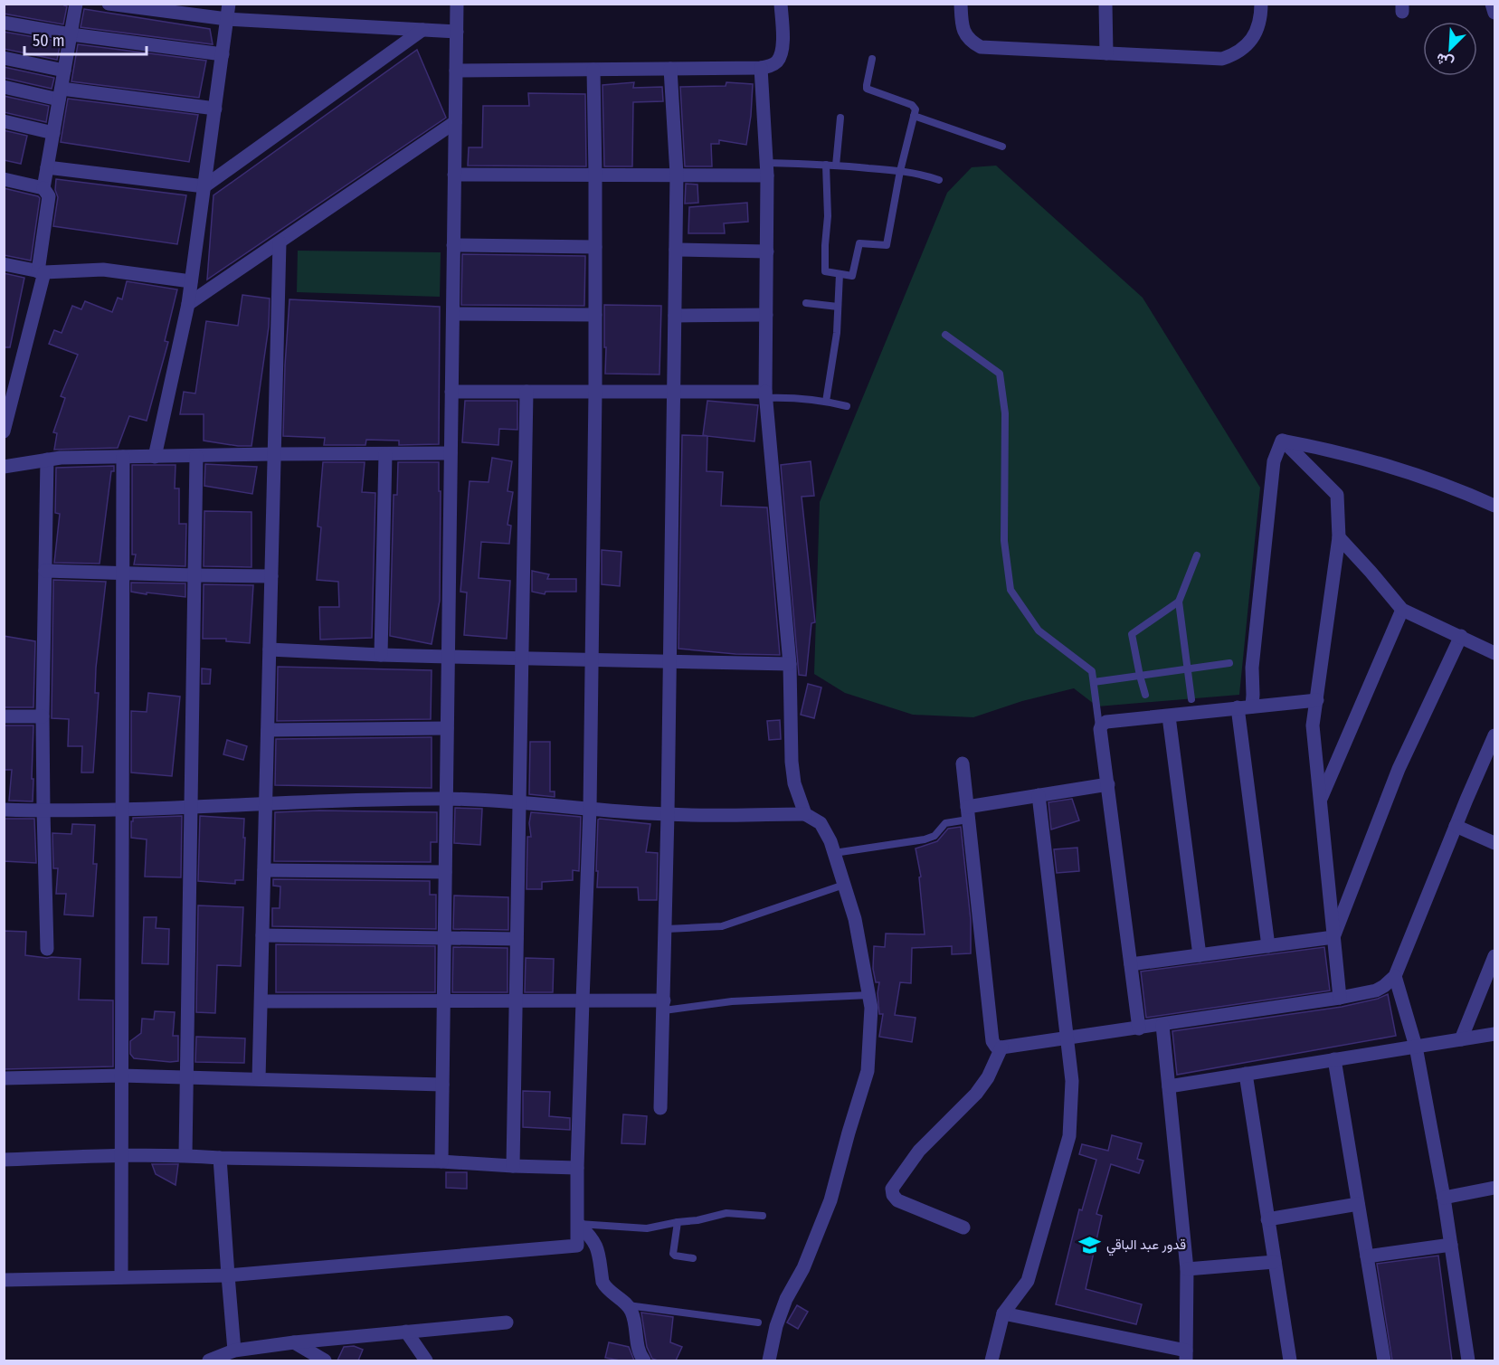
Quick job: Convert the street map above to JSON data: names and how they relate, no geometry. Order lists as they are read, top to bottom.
{
  "places": {
    "school or university": ["قدور عبد الباقي"]
  },
  "scale_bar": "50 m",
  "north": "bottom left"
}
